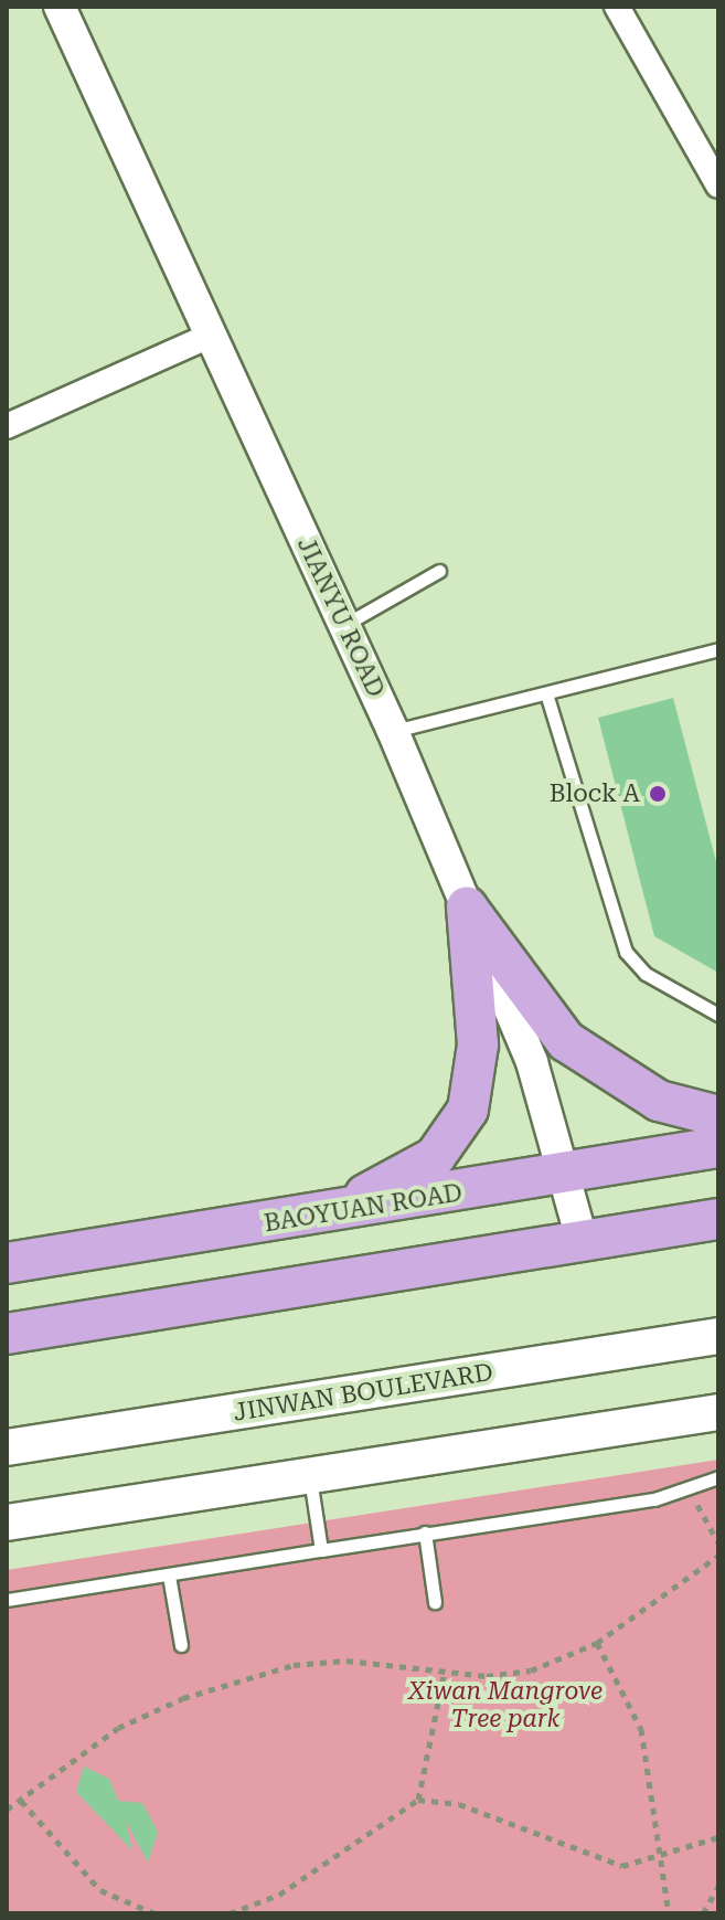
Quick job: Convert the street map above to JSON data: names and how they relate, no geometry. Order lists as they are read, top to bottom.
{
  "streets": {
    "main road": ["BAOYUAN ROAD", "JINWAN BOULEVARD"],
    "street": ["JIANYU ROAD"]
  },
  "crossings": [
    ["JIANYU ROAD", "BAOYUAN ROAD"]
  ],
  "parks": ["Xiwan Mangrove Tree park"],
  "places": ["Block A"]
}
